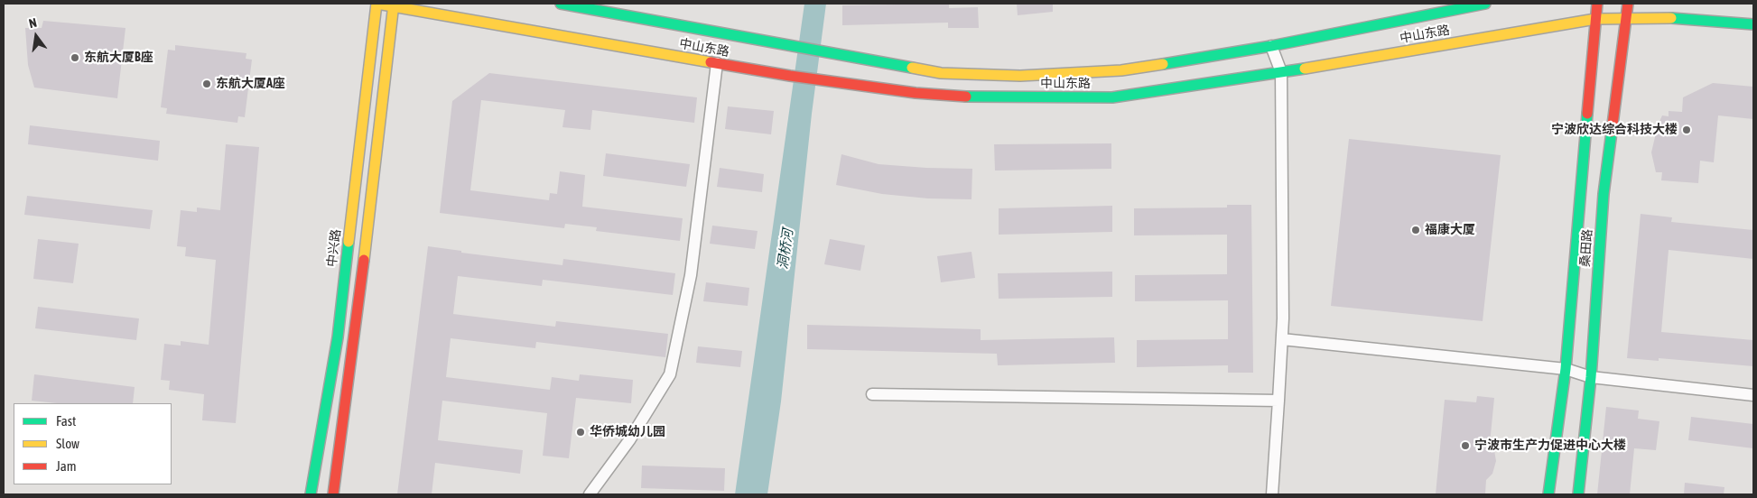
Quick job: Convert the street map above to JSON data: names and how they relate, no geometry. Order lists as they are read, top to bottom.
{
  "streets": {
    "main road": ["中山东路", "中兴路", "桑田路"]
  },
  "crossings": [
    ["中山东路", "中兴路"],
    ["中山东路", "桑田路"]
  ],
  "water": ["洞桥河"],
  "places": [
    "东航大厦B座",
    "东航大厦A座",
    "宁波欣达综合科技大楼",
    "福康大厦",
    "华侨城幼儿园",
    "宁波市生产力促进中心大楼"
  ],
  "legend": ["Fast", "Slow", "Jam"],
  "north": "top"
}
